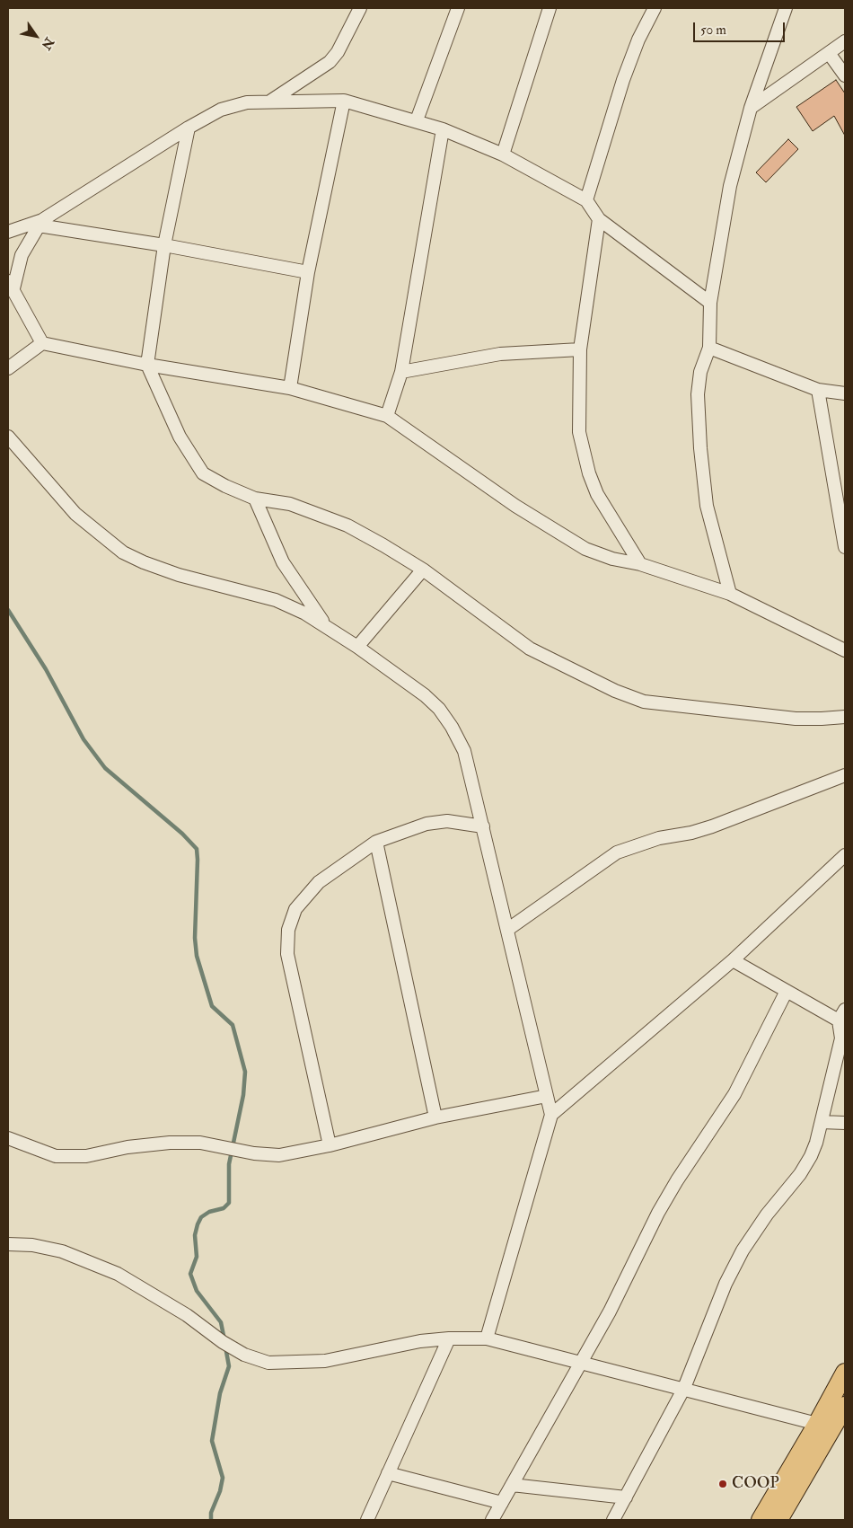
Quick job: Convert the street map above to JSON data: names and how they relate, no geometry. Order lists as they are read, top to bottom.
{
  "places": ["COOP"],
  "scale_bar": "50 m",
  "north": "bottom right"
}
